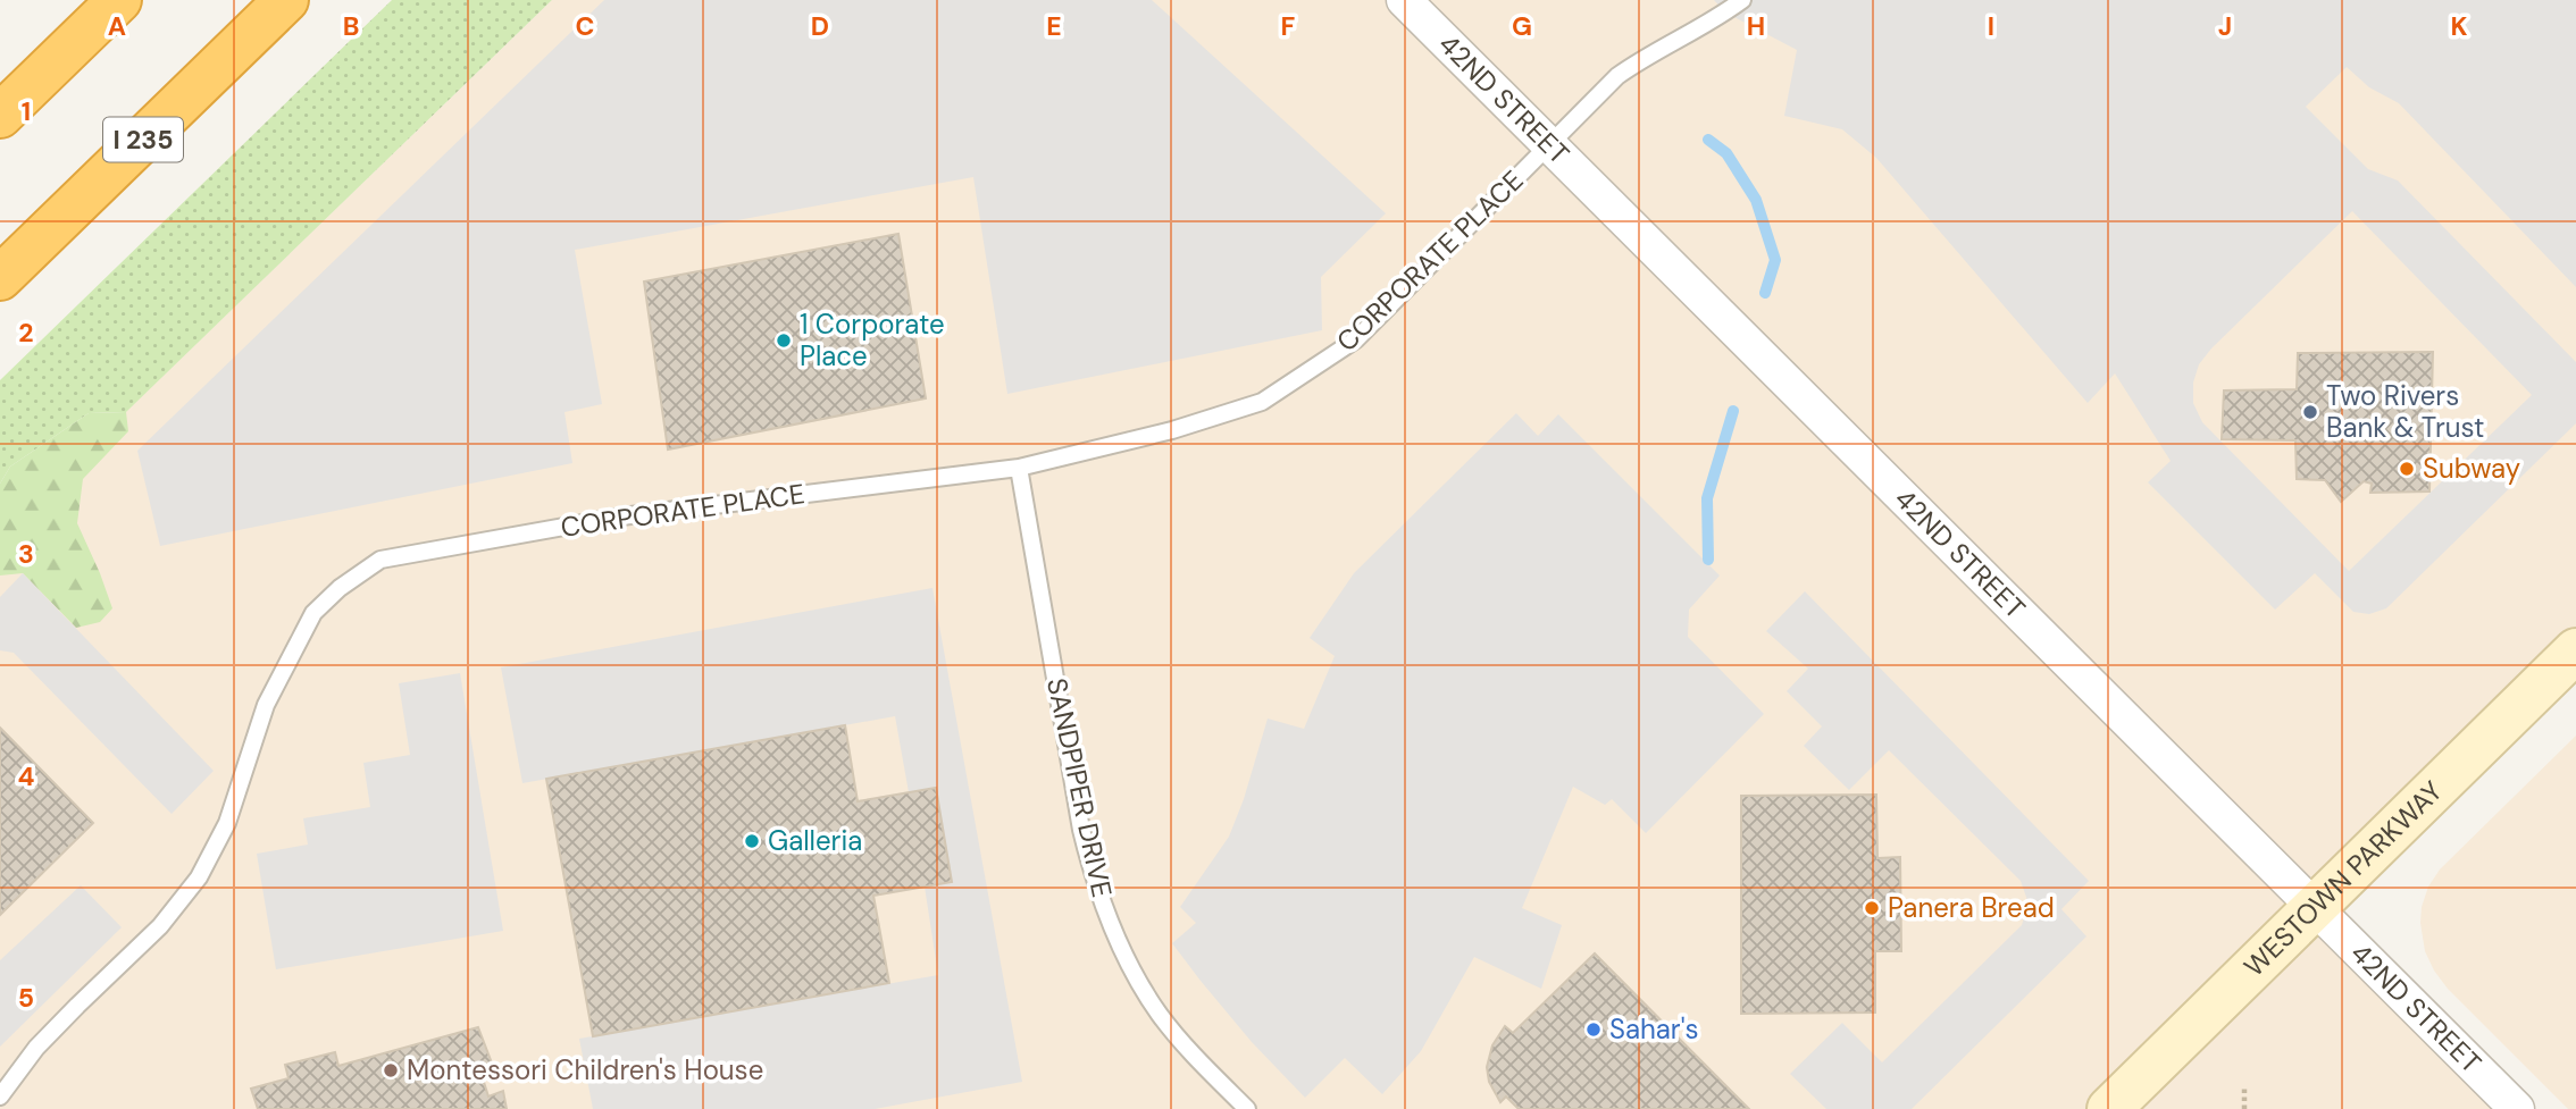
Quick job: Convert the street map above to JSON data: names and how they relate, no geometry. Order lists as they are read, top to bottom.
{
  "streets": {
    "highway": ["I 235"],
    "street": ["42ND STREET", "WESTOWN PARKWAY"],
    "lane": ["CORPORATE PLACE", "SANDPIPER DRIVE"]
  },
  "crossings": [
    ["42ND STREET", "CORPORATE PLACE"],
    ["42ND STREET", "WESTOWN PARKWAY"],
    ["CORPORATE PLACE", "SANDPIPER DRIVE"]
  ],
  "places": [
    "1 Corporate Place",
    "Two Rivers Bank & Trust",
    "Subway",
    "Galleria",
    "Panera Bread",
    "Sahar's",
    "Montessori Children's House"
  ],
  "grid": {
    "columns": [
      "A",
      "B",
      "C",
      "D",
      "E",
      "F",
      "G",
      "H",
      "I",
      "J",
      "K"
    ],
    "rows": [
      "1",
      "2",
      "3",
      "4",
      "5"
    ]
  }
}
